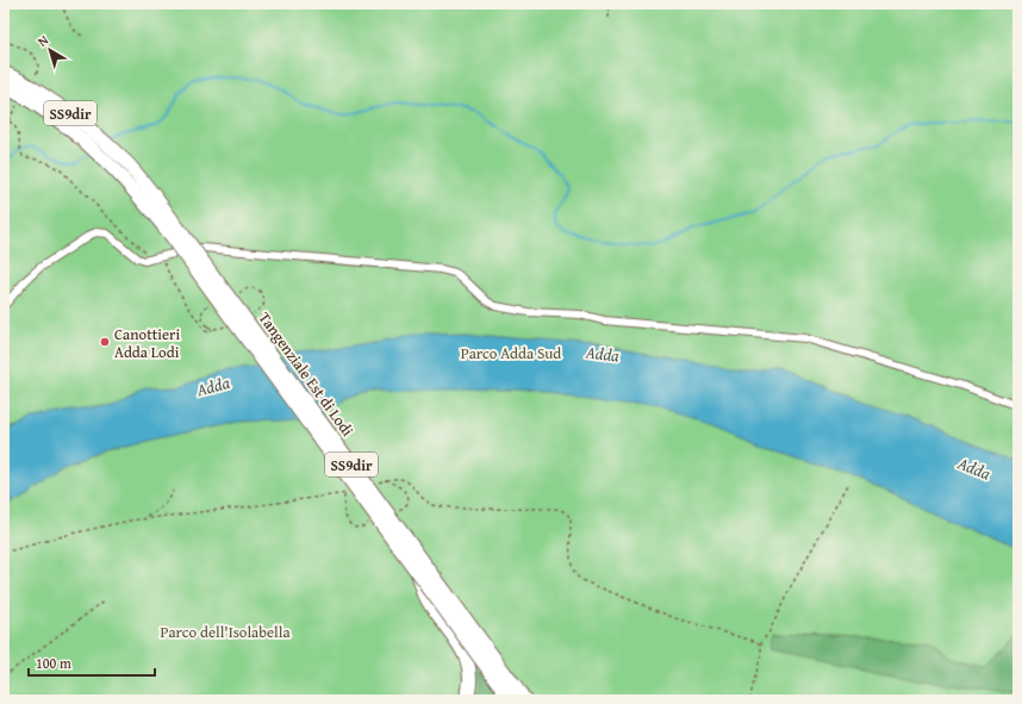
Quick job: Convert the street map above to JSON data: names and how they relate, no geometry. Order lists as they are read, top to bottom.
{
  "streets": {
    "highway": ["SS9dir", "Tangenziale Est di Lodi"]
  },
  "crossings": [
    ["SS9dir", "Tangenziale Est di Lodi"]
  ],
  "water": ["Adda"],
  "parks": ["Parco Adda Sud", "Parco dell'Isolabella"],
  "places": ["Canottieri Adda Lodi"],
  "scale_bar": "100 m",
  "north": "top left"
}
